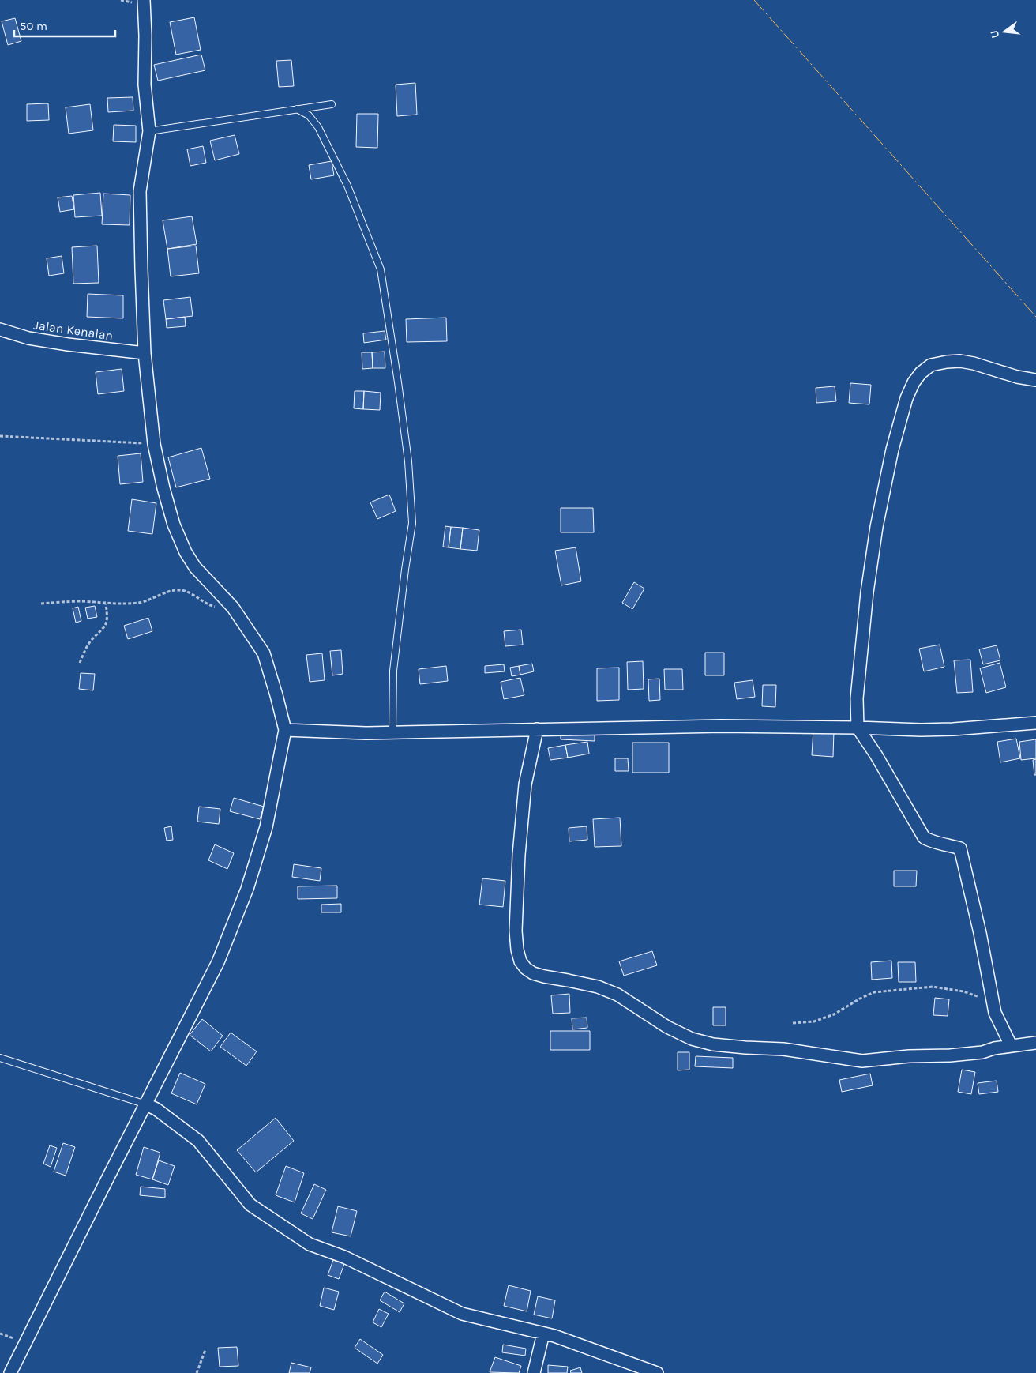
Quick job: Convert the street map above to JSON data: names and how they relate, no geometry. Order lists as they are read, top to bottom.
{
  "streets": {
    "street": ["Jalan Kenalan"]
  },
  "scale_bar": "50 m",
  "north": "left"
}
